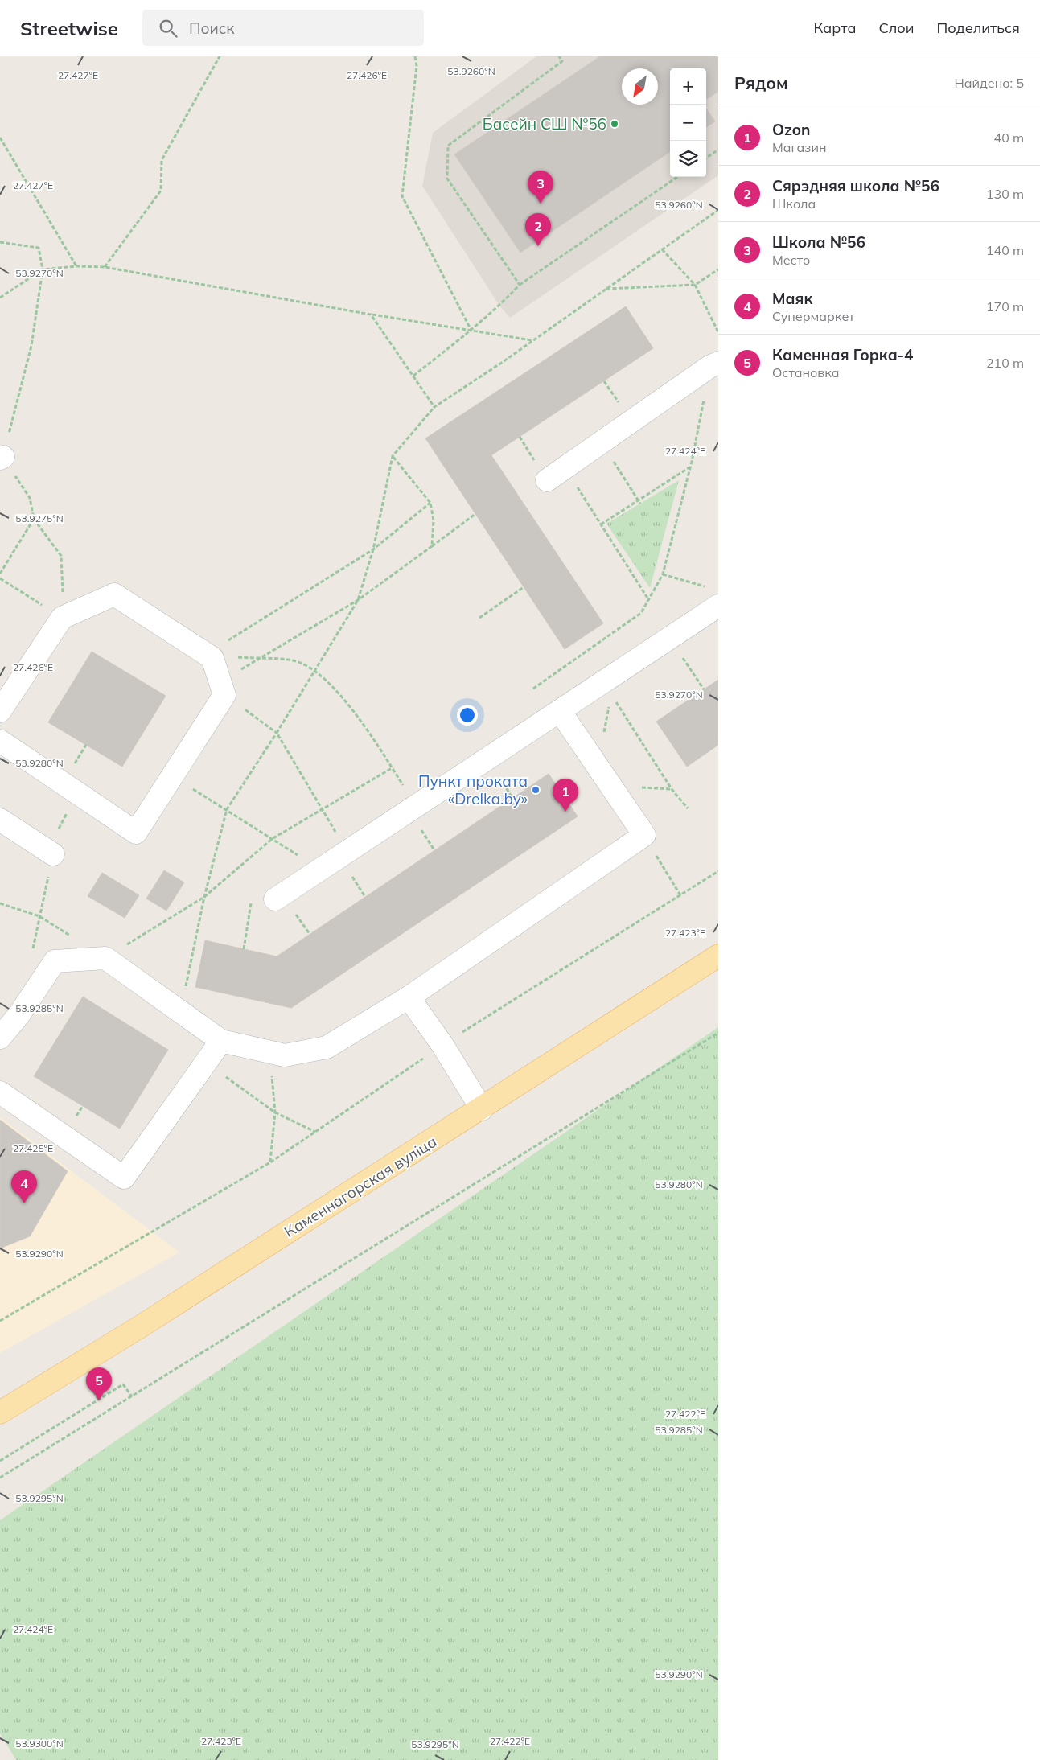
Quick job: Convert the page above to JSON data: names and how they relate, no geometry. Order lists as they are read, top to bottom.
{
  "streets": {
    "main road": ["Каменнагорская вуліца"]
  },
  "places": ["Басейн СШ №56", "Пункт проката «Drelka.by»"],
  "north": "bottom left",
  "page": {
    "header": "Streetwise",
    "search": "Поиск",
    "nav": ["Карта", "Слои", "Поделиться"],
    "heading": ["Рядом", "Найдено: 5"],
    "map_buttons": ["+", "−"],
    "list": [
      {
        "mark": "1",
        "name": "Ozon",
        "note": "Магазин",
        "value": "40 m"
      },
      {
        "mark": "2",
        "name": "Сярэдняя школа №56",
        "note": "Школа",
        "value": "130 m"
      },
      {
        "mark": "3",
        "name": "Школа №56",
        "note": "Место",
        "value": "140 m"
      },
      {
        "mark": "4",
        "name": "Маяк",
        "note": "Супермаркет",
        "value": "170 m"
      },
      {
        "mark": "5",
        "name": "Каменная Горка-4",
        "note": "Остановка",
        "value": "210 m"
      }
    ],
    "pins": [
      "3",
      "2",
      "1",
      "4",
      "5"
    ]
  },
  "coordinates": [
    "53.9260°N",
    "27.427°E",
    "27.426°E",
    "53.9270°N",
    "27.424°E",
    "53.9275°N",
    "53.9280°N",
    "27.423°E",
    "53.9285°N",
    "27.425°E",
    "53.9290°N",
    "27.422°E",
    "53.9295°N",
    "53.9300°N"
  ]
}
